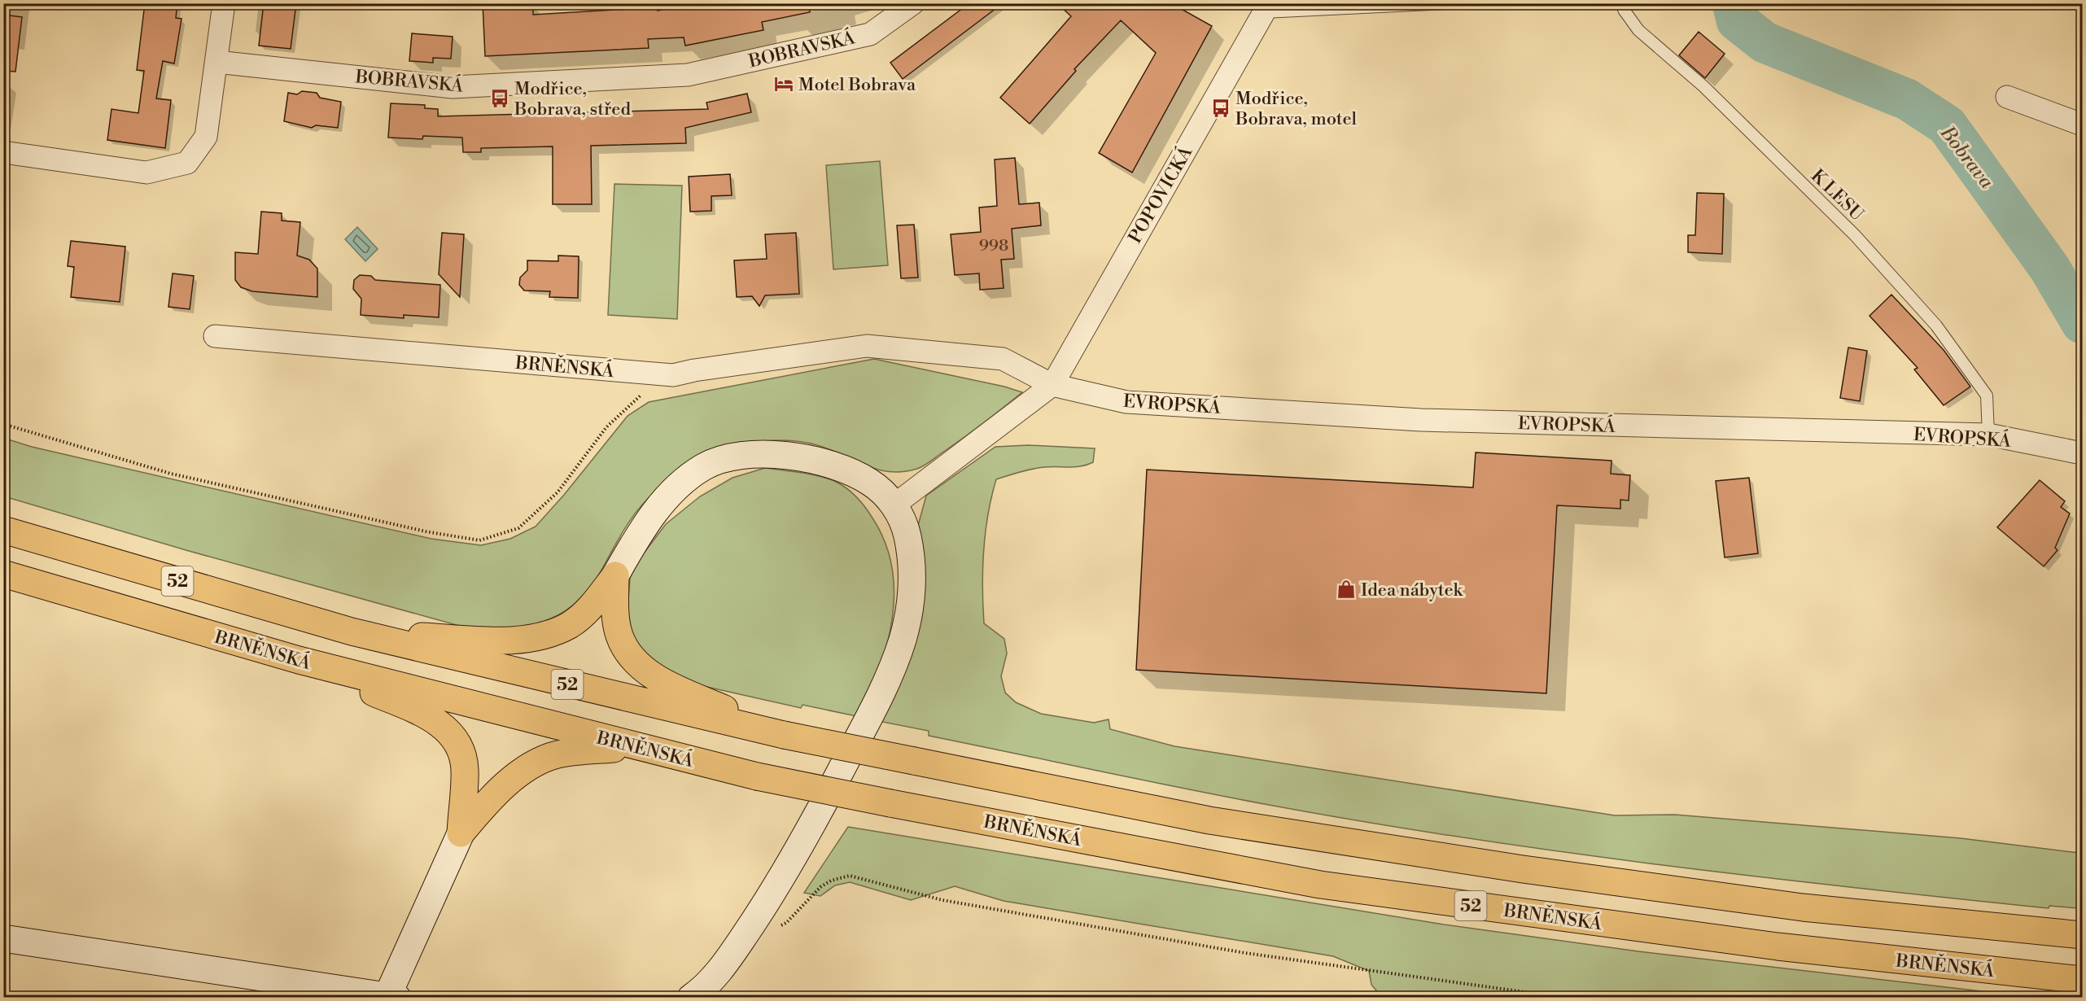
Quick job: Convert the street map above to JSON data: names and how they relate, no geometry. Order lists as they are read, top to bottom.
{
  "streets": {
    "highway": ["BRNĚNSKÁ", "52"],
    "street": ["BOBRAVSKÁ", "POPOVICKÁ", "EVROPSKÁ"],
    "lane": ["K LESU"]
  },
  "crossings": [
    ["POPOVICKÁ", "BRNĚNSKÁ"],
    ["POPOVICKÁ", "EVROPSKÁ"],
    ["K LESU", "EVROPSKÁ"],
    ["BRNĚNSKÁ", "EVROPSKÁ"]
  ],
  "water": ["Bobrava"],
  "places": {
    "hotel": ["Motel Bobrava"],
    "bus stop": ["Modřice, Bobrava, střed", "Modřice, Bobrava, motel"],
    "shop": ["Idea nábytek"]
  },
  "house_numbers": ["998"]
}
